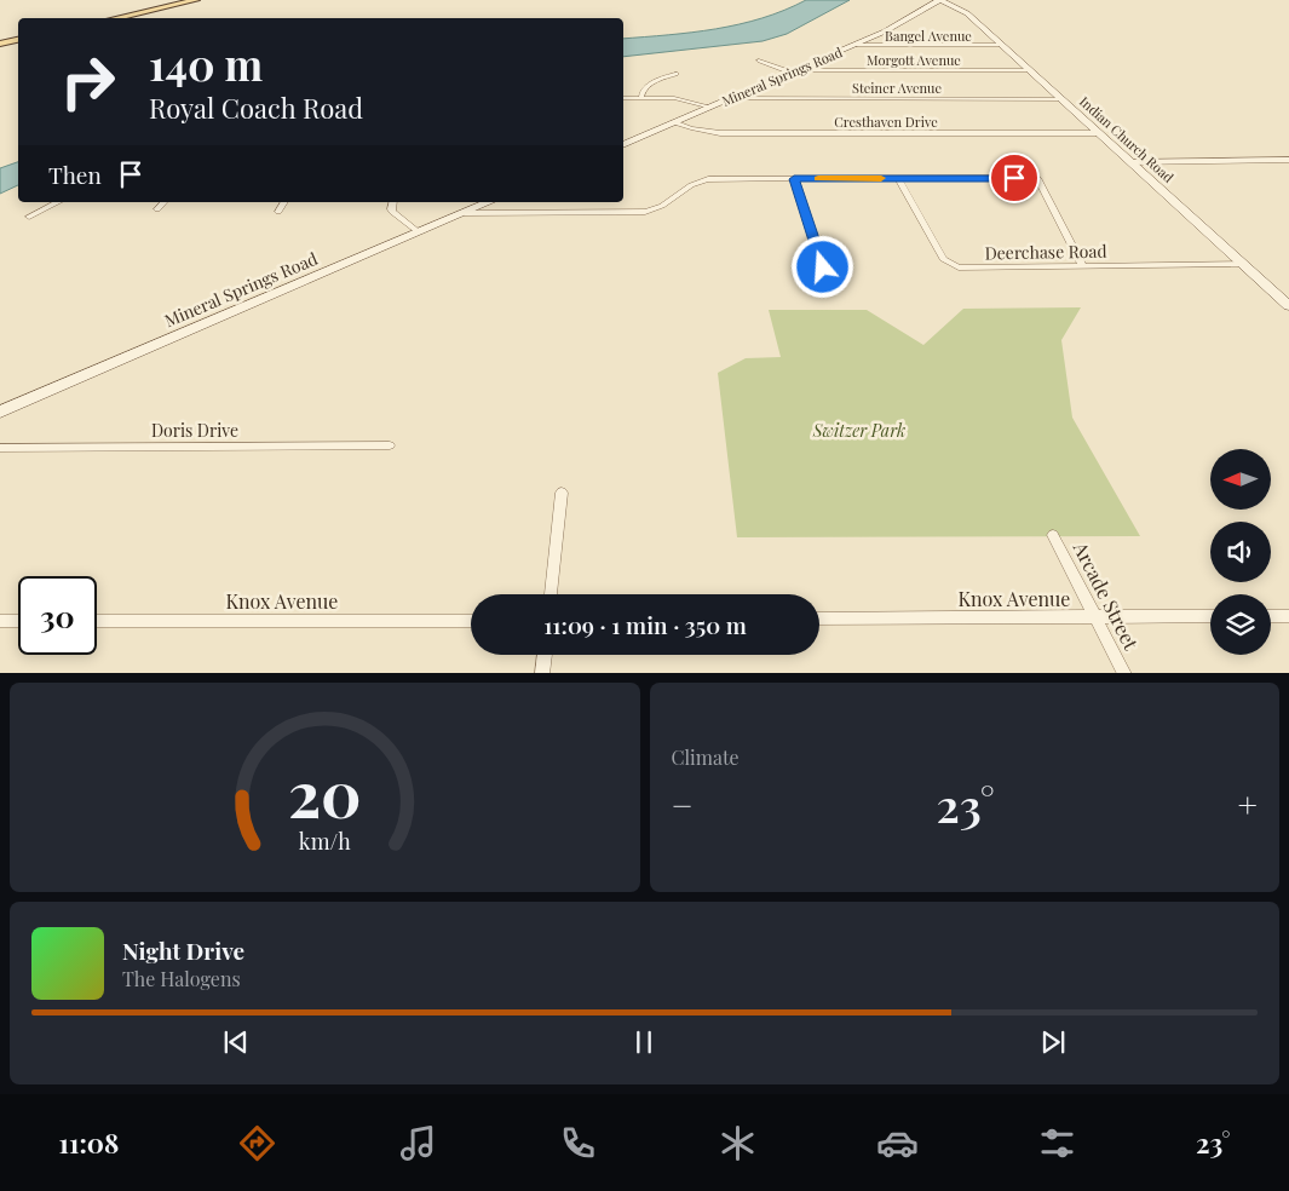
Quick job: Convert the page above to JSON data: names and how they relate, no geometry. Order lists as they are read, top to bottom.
{
  "streets": {
    "street": [
      "Bangel Avenue",
      "Morgott Avenue",
      "Mineral Springs Road",
      "Steiner Avenue",
      "Cresthaven Drive",
      "Indian Church Road",
      "Deerchase Road",
      "Doris Drive",
      "Arcade Street",
      "Knox Avenue"
    ]
  },
  "crossings": [
    ["Bangel Avenue", "Mineral Springs Road"],
    ["Bangel Avenue", "Indian Church Road"],
    ["Morgott Avenue", "Mineral Springs Road"],
    ["Morgott Avenue", "Indian Church Road"],
    ["Mineral Springs Road", "Steiner Avenue"],
    ["Mineral Springs Road", "Cresthaven Drive"],
    ["Mineral Springs Road", "Indian Church Road"],
    ["Steiner Avenue", "Indian Church Road"],
    ["Cresthaven Drive", "Indian Church Road"],
    ["Indian Church Road", "Deerchase Road"],
    ["Arcade Street", "Knox Avenue"]
  ],
  "parks": ["Switzer Park"],
  "north": "left",
  "page": {
    "turn": ["140 m", "Royal Coach Road"],
    "then": "Then",
    "limit": "30",
    "trip": "11:09 · 1 min · 350 m",
    "tile": "Climate",
    "heat": ["−", "23°", "+"],
    "song": ["Night Drive", "The Halogens"],
    "tabs": ["11:08", "23°"],
    "gauge": ["20", "km/h"]
  }
}
